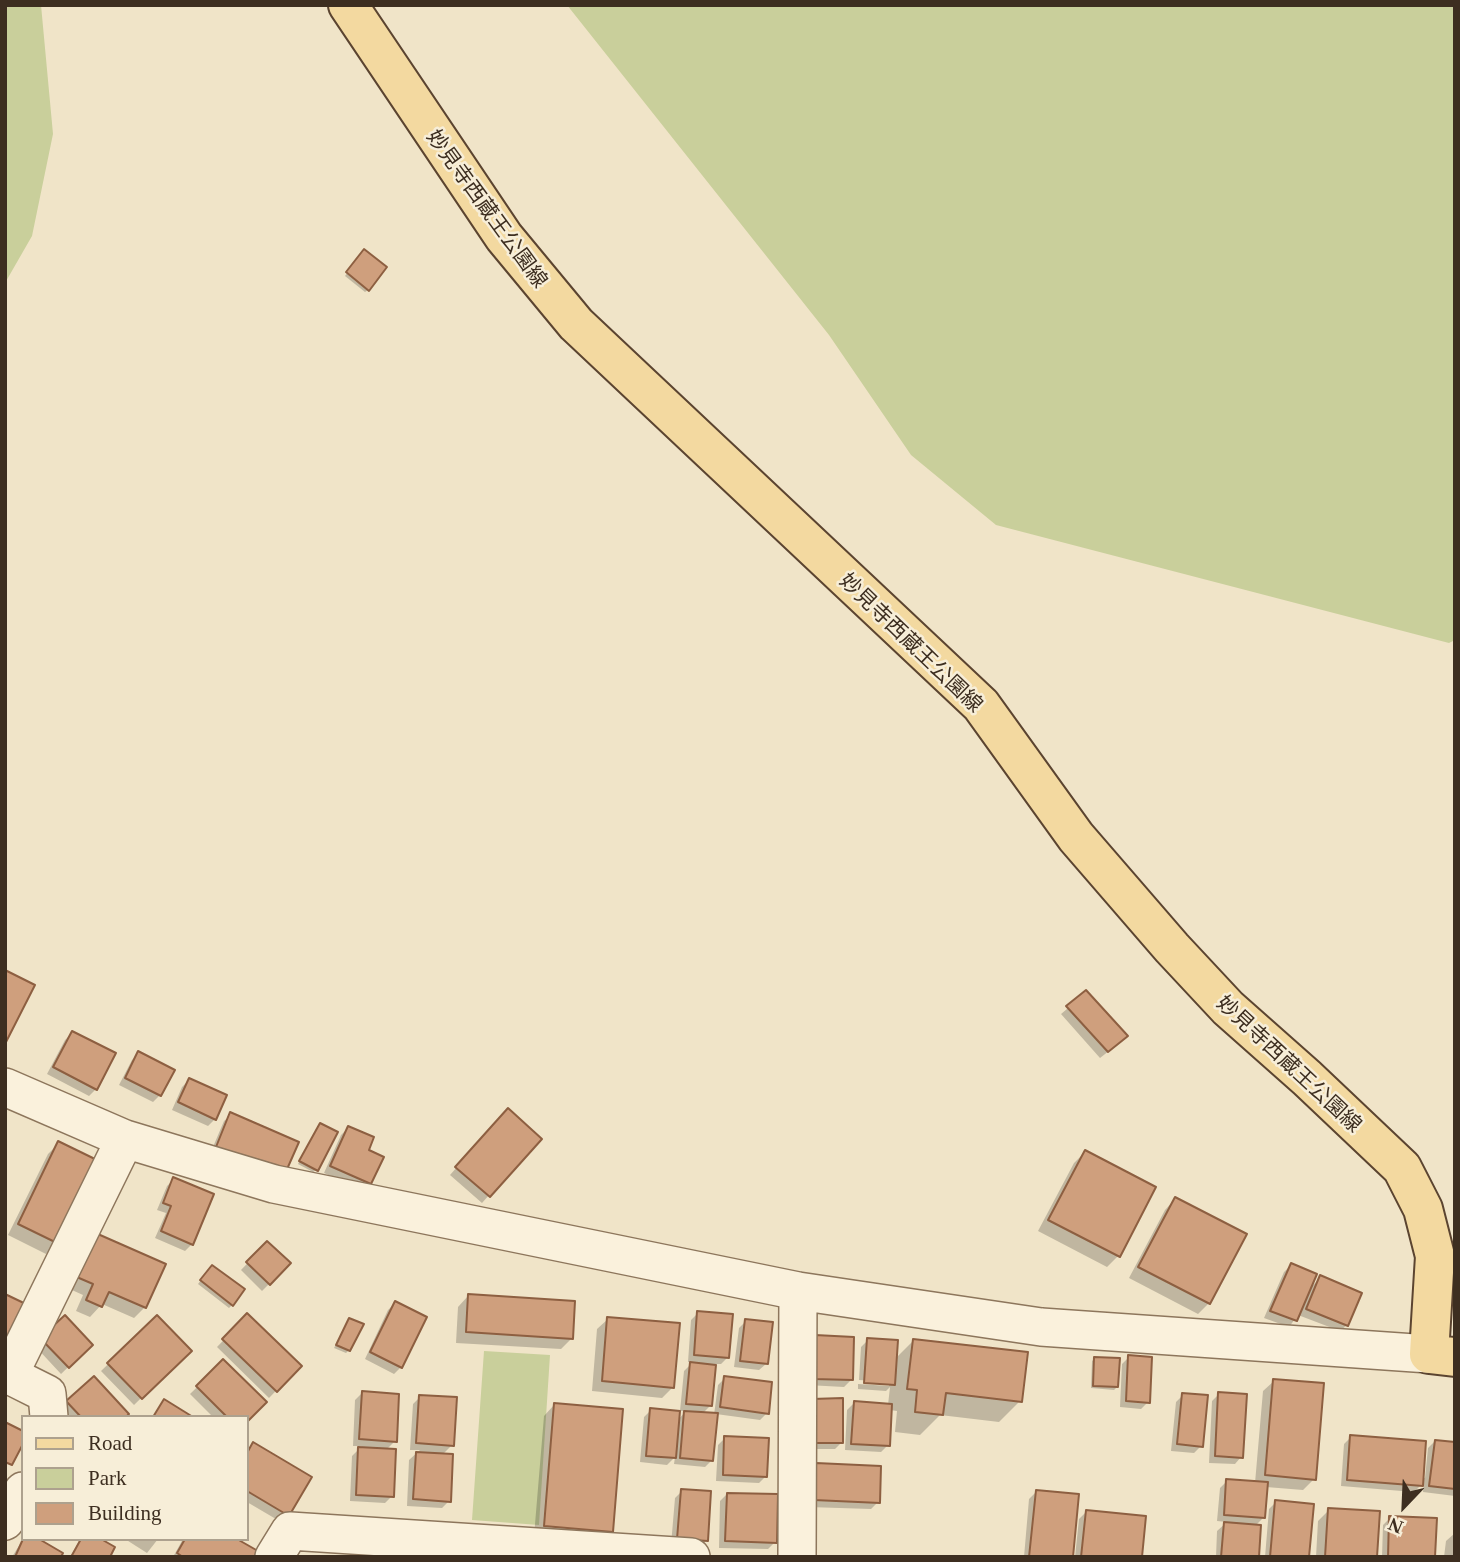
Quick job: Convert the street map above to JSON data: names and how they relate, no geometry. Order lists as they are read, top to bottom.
{
  "streets": {
    "main road": ["妙見寺西蔵王公園線"]
  },
  "legend": ["Road", "Park", "Building"],
  "north": "bottom left"
}
